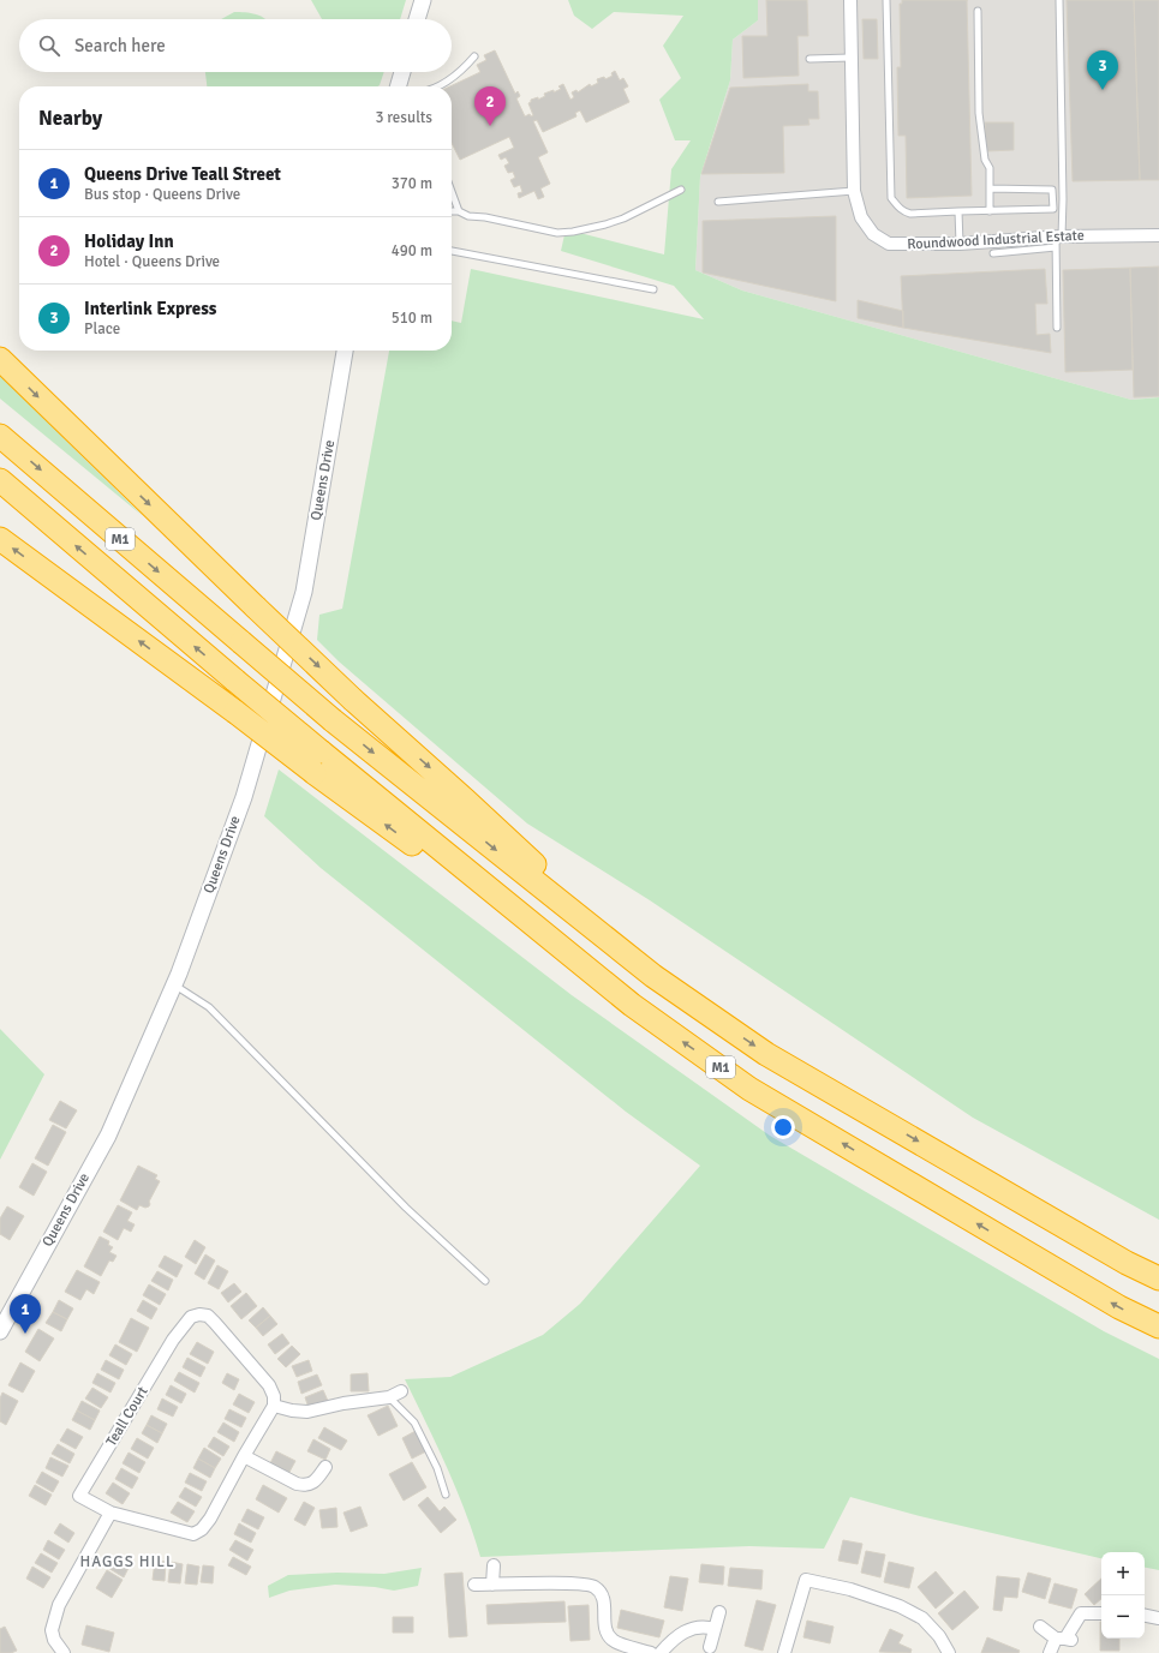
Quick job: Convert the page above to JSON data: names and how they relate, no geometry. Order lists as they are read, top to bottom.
{
  "streets": {
    "highway": ["M1"],
    "street": ["Roundwood Industrial Estate", "Queens Drive", "Teall Court"]
  },
  "districts": ["HAGGS HILL"],
  "page": {
    "search": "Search here",
    "pins": ["3", "2", "1"],
    "heading": ["Nearby", "3 results"],
    "list": [
      {
        "mark": "1",
        "name": "Queens Drive Teall Street",
        "note": "Bus stop · Queens Drive",
        "value": "370 m"
      },
      {
        "mark": "2",
        "name": "Holiday Inn",
        "note": "Hotel · Queens Drive",
        "value": "490 m"
      },
      {
        "mark": "3",
        "name": "Interlink Express",
        "note": "Place",
        "value": "510 m"
      }
    ],
    "map_buttons": ["+", "−"]
  }
}
